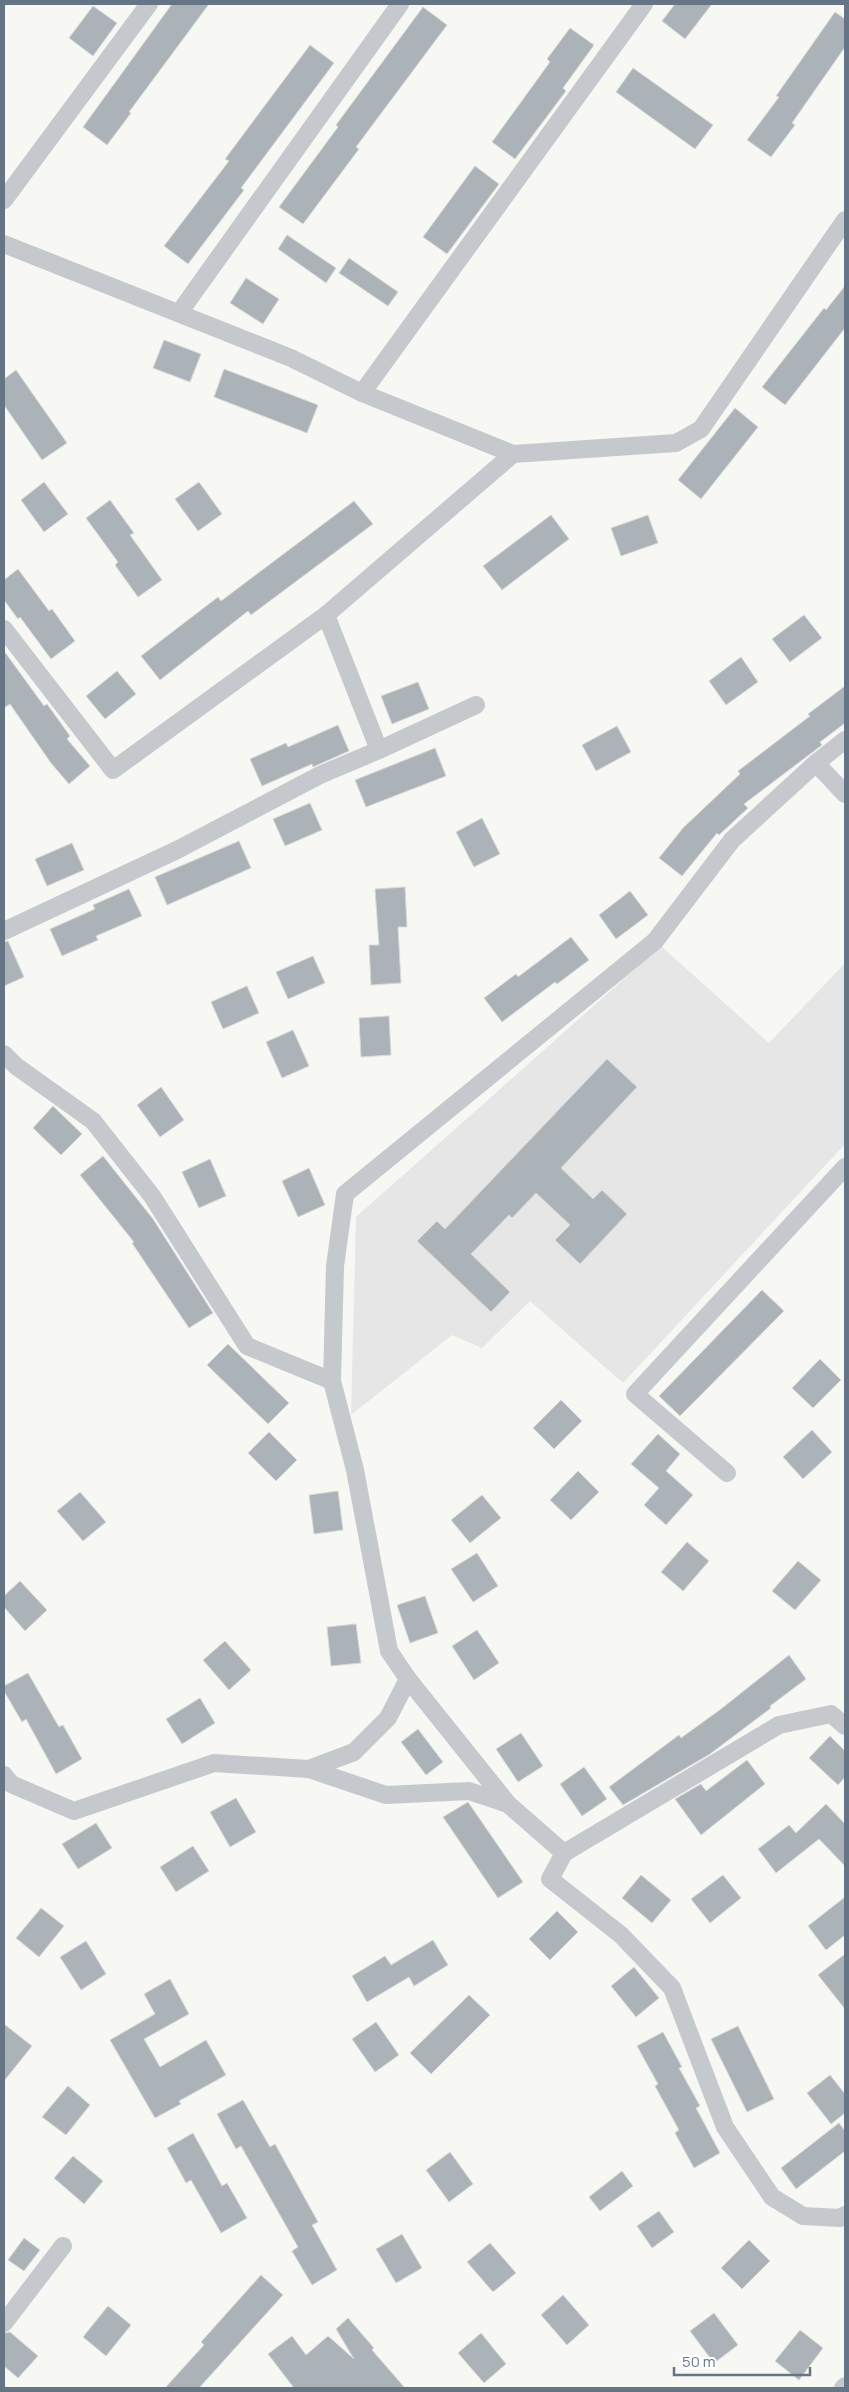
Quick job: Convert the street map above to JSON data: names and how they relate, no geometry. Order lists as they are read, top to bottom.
{
  "scale_bar": "50 m"
}
